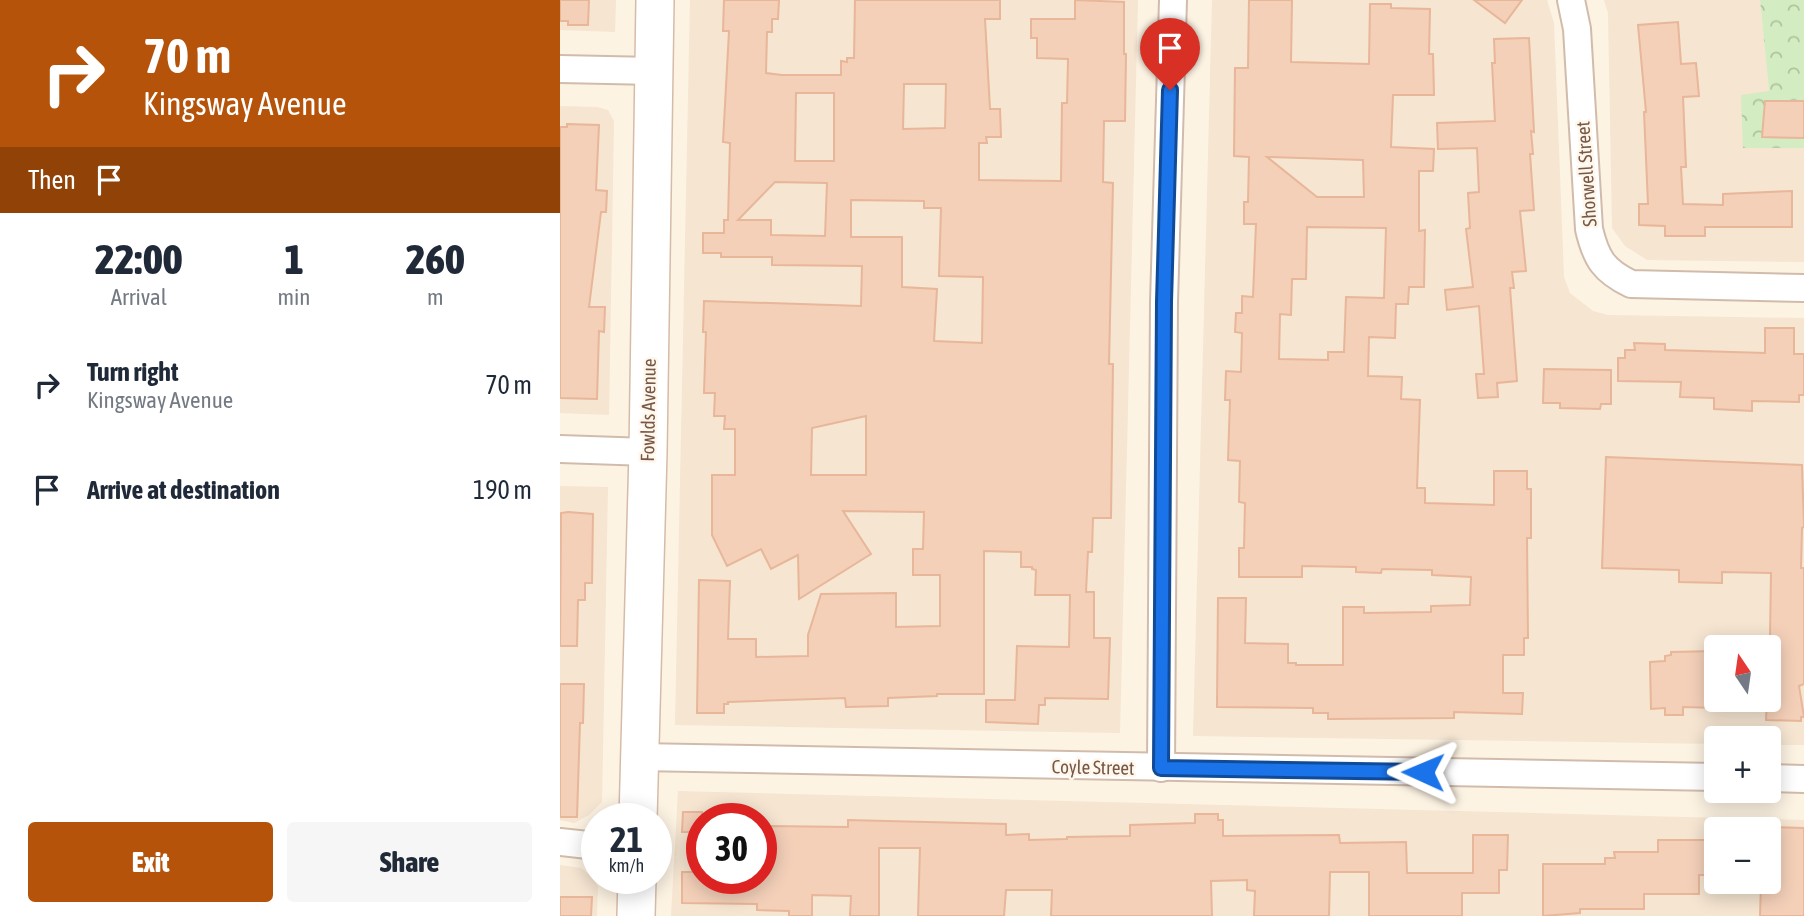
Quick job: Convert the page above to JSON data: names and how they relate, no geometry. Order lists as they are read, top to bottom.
{
  "streets": {
    "street": ["Shorwell Street", "Fowlds Avenue", "Coyle Street"]
  },
  "crossings": [
    ["Fowlds Avenue", "Coyle Street"]
  ],
  "north": "top",
  "page": {
    "turn": ["70 m", "Kingsway Avenue"],
    "then": "Then",
    "eta": [
      "22:00",
      "Arrival",
      "1",
      "min",
      "260",
      "m"
    ],
    "list": [
      {
        "name": "Turn right",
        "note": "Kingsway Avenue",
        "value": "70 m"
      },
      {
        "name": "Arrive at destination",
        "value": "190 m"
      }
    ],
    "map_buttons": ["+", "−"],
    "speed": "21 km/h",
    "limit": "30",
    "buttons": ["Exit", "Share"]
  }
}
